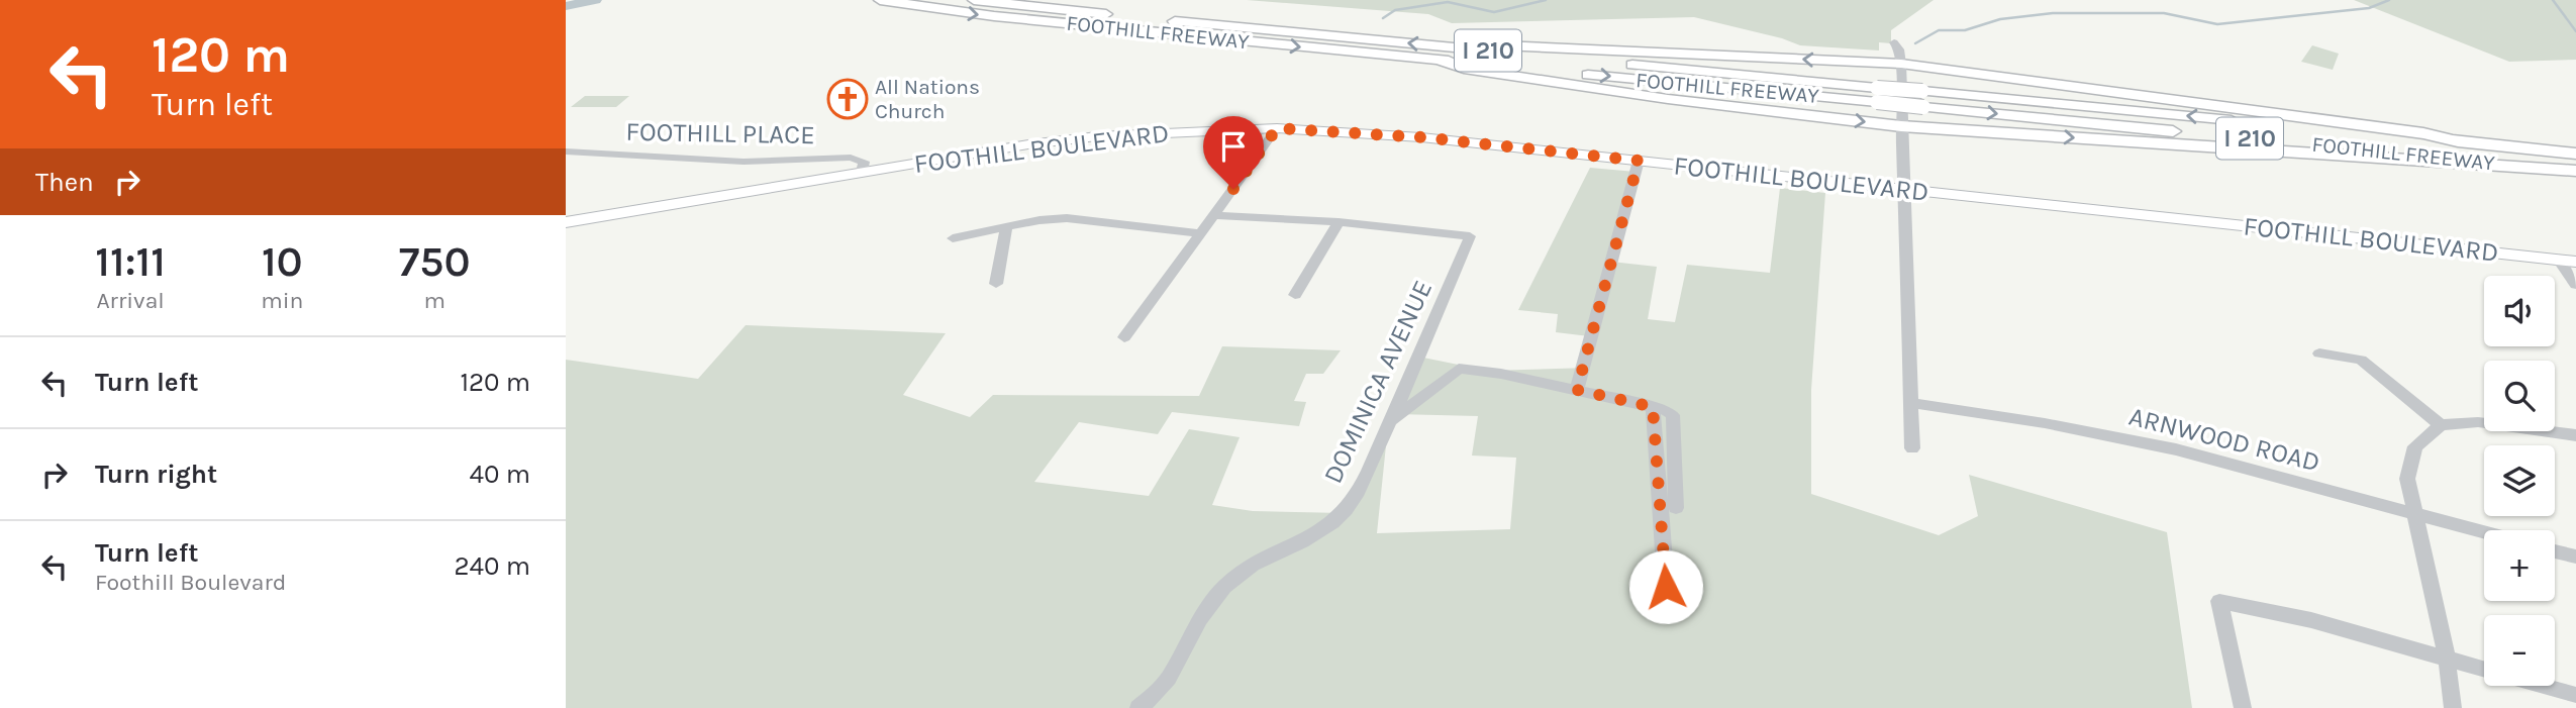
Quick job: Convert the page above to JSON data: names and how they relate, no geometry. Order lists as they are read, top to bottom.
{
  "streets": {
    "highway": ["FOOTHILL FREEWAY", "I 210"],
    "main road": ["FOOTHILL BOULEVARD"],
    "street": ["FOOTHILL PLACE", "DOMINICA AVENUE", "ARNWOOD ROAD"]
  },
  "crossings": [
    ["FOOTHILL PLACE", "FOOTHILL BOULEVARD"]
  ],
  "places": {
    "church": ["All Nations Church"]
  },
  "page": {
    "turn": ["120 m", "Turn left"],
    "then": "Then",
    "eta": [
      "11:11",
      "Arrival",
      "10",
      "min",
      "750",
      "m"
    ],
    "map_buttons": ["+", "−"],
    "list": [
      {
        "name": "Turn left",
        "value": "120 m"
      },
      {
        "name": "Turn right",
        "value": "40 m"
      },
      {
        "name": "Turn left",
        "note": "Foothill Boulevard",
        "value": "240 m"
      }
    ]
  }
}
